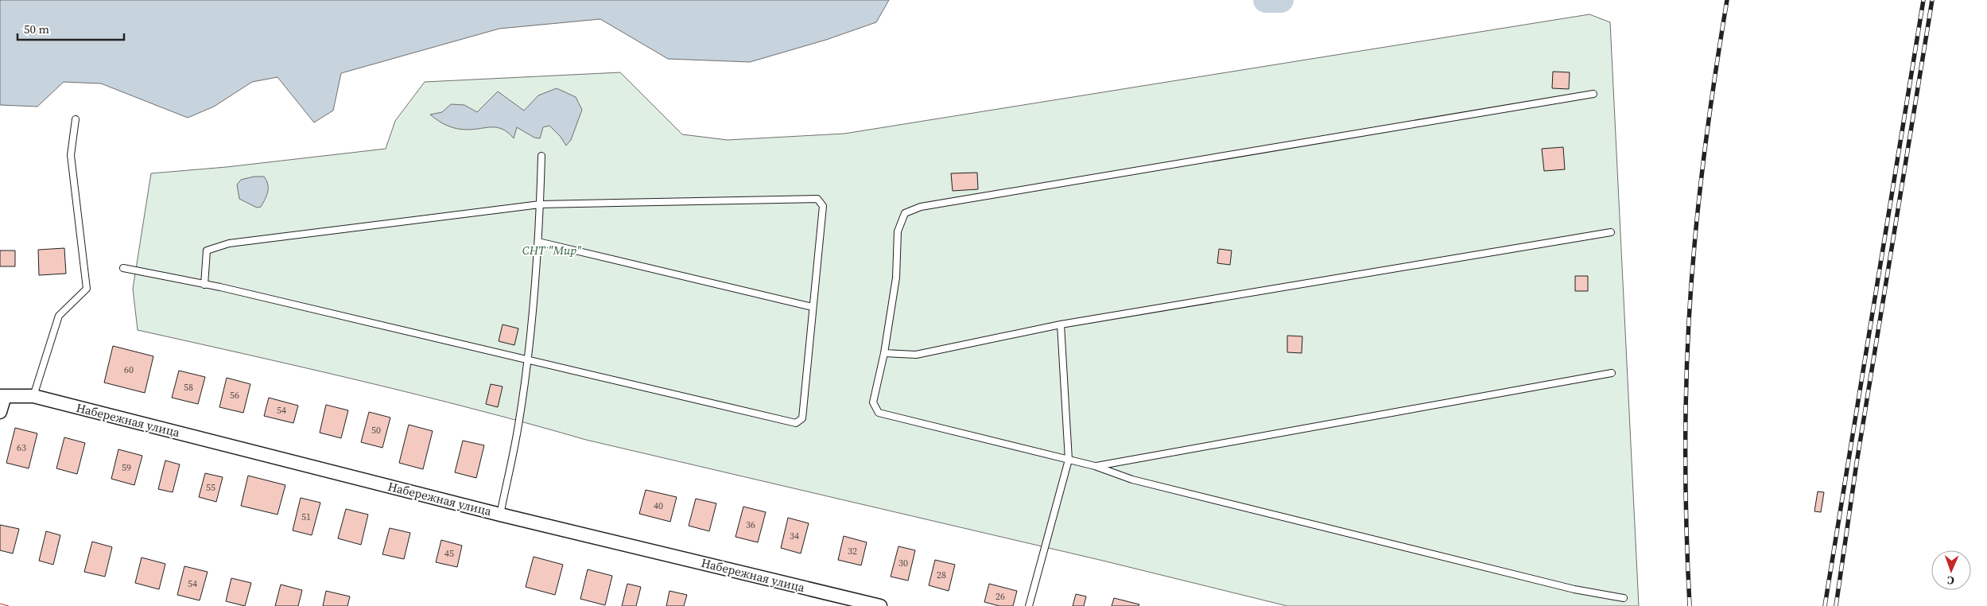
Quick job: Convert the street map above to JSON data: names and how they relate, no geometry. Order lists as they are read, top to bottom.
{
  "streets": {
    "street": ["Набережная улица"]
  },
  "parks": ["СНТ \"Мир\""],
  "house_numbers": [
    "60",
    "58",
    "56",
    "54",
    "50",
    "63",
    "59",
    "55",
    "40",
    "51",
    "36",
    "34",
    "32",
    "45",
    "30",
    "28",
    "54",
    "26"
  ],
  "scale_bar": "50 m",
  "north": "bottom"
}
